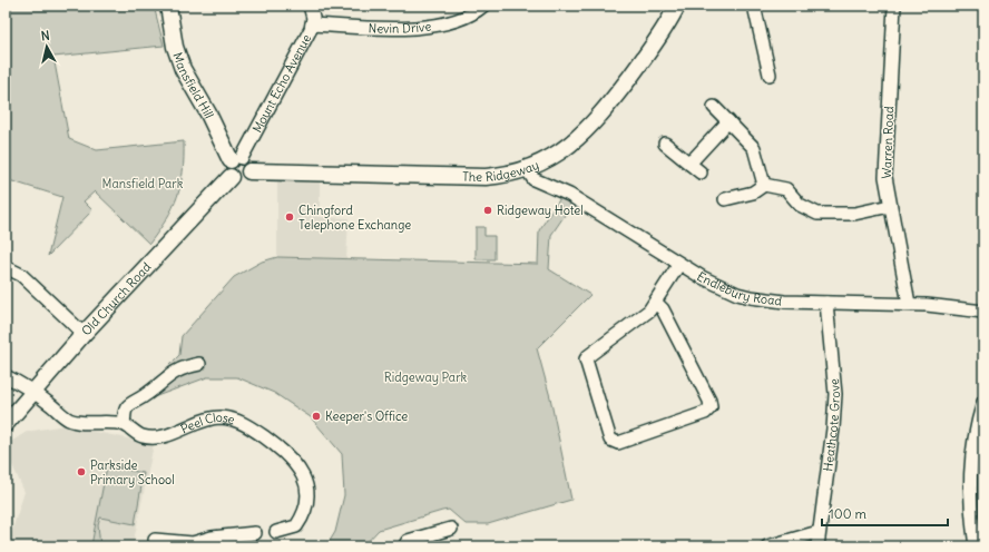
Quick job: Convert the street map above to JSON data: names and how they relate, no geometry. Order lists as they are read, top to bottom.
{
  "streets": {
    "main road": ["Mansfield Hill", "The Ridgeway", "Old Church Road"],
    "street": [
      "Nevin Drive",
      "Mount Echo Avenue",
      "Warren Road",
      "Endlebury Road",
      "Heathcote Grove",
      "Peel Close"
    ]
  },
  "crossings": [
    ["Nevin Drive", "Mount Echo Avenue"],
    ["Mount Echo Avenue", "Mansfield Hill"],
    ["Mount Echo Avenue", "The Ridgeway"],
    ["Mount Echo Avenue", "Old Church Road"],
    ["Mansfield Hill", "The Ridgeway"],
    ["Mansfield Hill", "Old Church Road"],
    ["Warren Road", "Endlebury Road"],
    ["The Ridgeway", "Endlebury Road"],
    ["The Ridgeway", "Old Church Road"],
    ["Endlebury Road", "Heathcote Grove"],
    ["Old Church Road", "Peel Close"]
  ],
  "parks": ["Mansfield Park", "Ridgeway Park"],
  "places": [
    "Ridgeway Hotel",
    "Chingford Telephone Exchange",
    "Keeper's Office",
    "Parkside Primary School"
  ],
  "scale_bar": "100 m",
  "north": "top"
}
